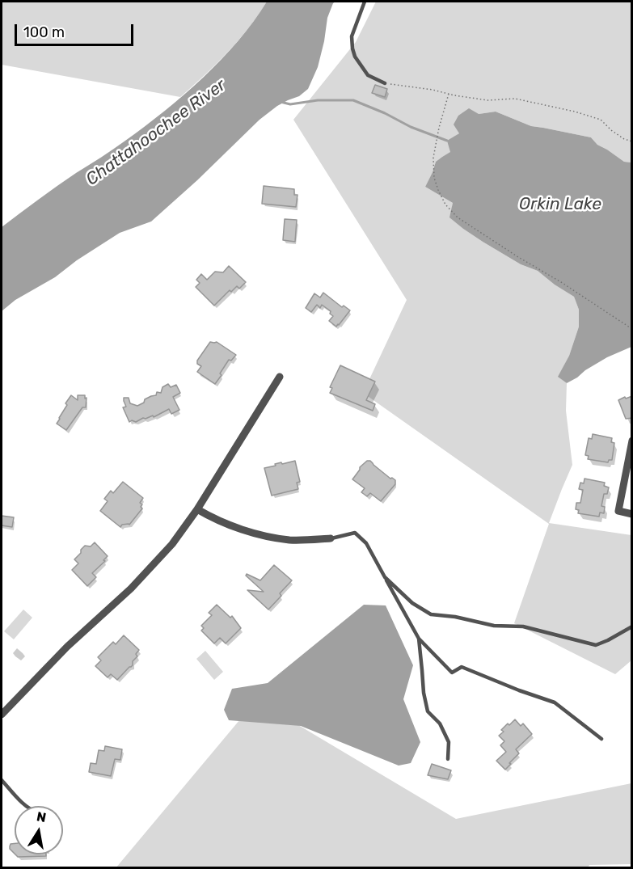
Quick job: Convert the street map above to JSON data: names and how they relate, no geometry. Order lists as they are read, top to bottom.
{
  "water": ["Chattahoochee River", "Orkin Lake"],
  "scale_bar": "100 m",
  "north": "top"
}
